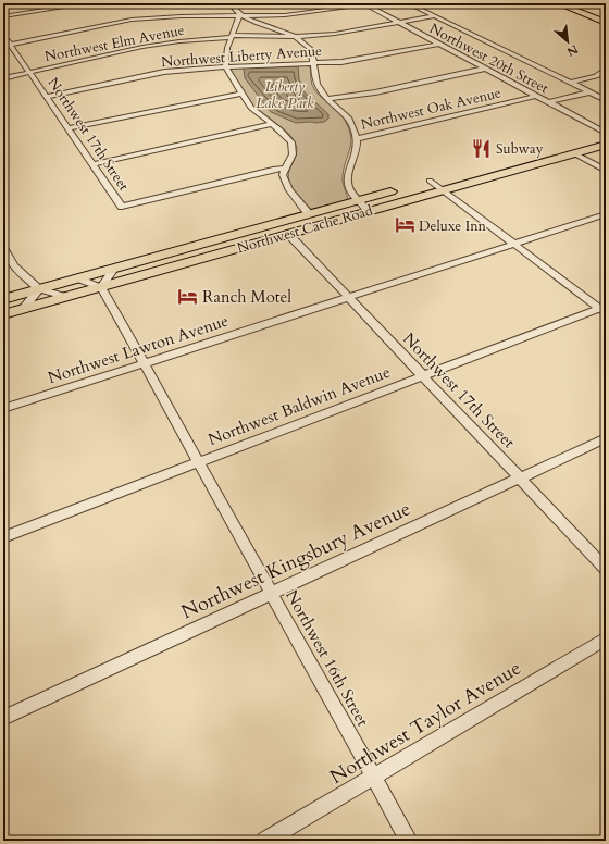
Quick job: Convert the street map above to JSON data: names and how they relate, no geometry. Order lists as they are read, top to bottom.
{
  "streets": {
    "main road": ["Northwest Cache Road"],
    "street": [
      "Northwest Elm Avenue",
      "Northwest Liberty Avenue",
      "Northwest 20th Street",
      "Northwest Oak Avenue",
      "Northwest 17th Street",
      "Northwest Lawton Avenue",
      "Northwest Baldwin Avenue",
      "Northwest Kingsbury Avenue",
      "Northwest 16th Street",
      "Northwest Taylor Avenue"
    ]
  },
  "crossings": [
    ["Northwest Elm Avenue", "Northwest 20th Street"],
    ["Northwest Elm Avenue", "Northwest 17th Street"],
    ["Northwest Liberty Avenue", "Northwest 20th Street"],
    ["Northwest Liberty Avenue", "Northwest 17th Street"],
    ["Northwest 20th Street", "Northwest Oak Avenue"],
    ["Northwest 17th Street", "Northwest Cache Road"],
    ["Northwest 17th Street", "Northwest Lawton Avenue"],
    ["Northwest 17th Street", "Northwest Baldwin Avenue"],
    ["Northwest 17th Street", "Northwest Kingsbury Avenue"],
    ["Northwest Cache Road", "Northwest 16th Street"],
    ["Northwest Lawton Avenue", "Northwest 16th Street"],
    ["Northwest Baldwin Avenue", "Northwest 16th Street"],
    ["Northwest Kingsbury Avenue", "Northwest 16th Street"],
    ["Northwest 16th Street", "Northwest Taylor Avenue"]
  ],
  "parks": ["Liberty Lake Park"],
  "places": {
    "restaurant": ["Subway"],
    "hotel": ["Deluxe Inn", "Ranch Motel"]
  },
  "north": "bottom right"
}
